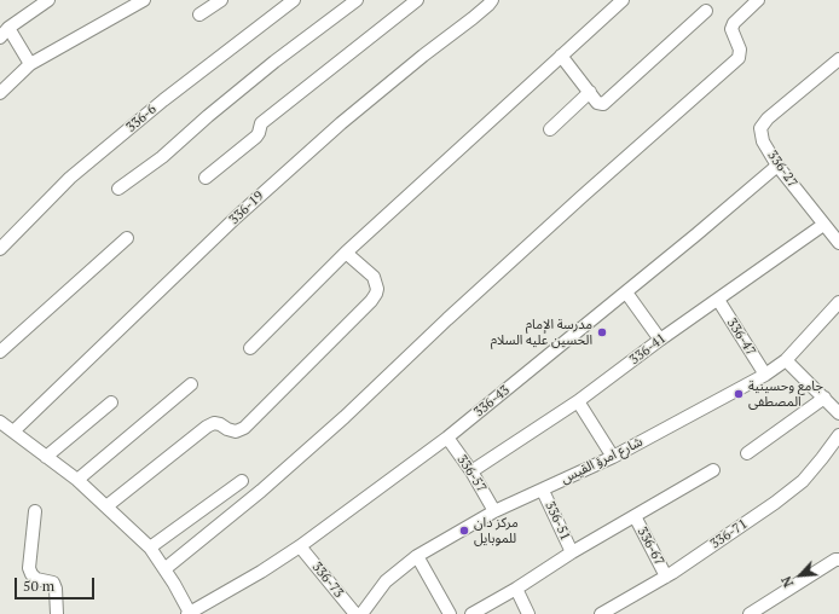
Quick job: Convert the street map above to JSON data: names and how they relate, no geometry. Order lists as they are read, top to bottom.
{
  "streets": {
    "street": [
      "336-6",
      "336-27",
      "336-19",
      "336-47",
      "336-41",
      "336-43",
      "شارع امرؤ القيس",
      "336-57",
      "336-51",
      "336-71",
      "336-67",
      "336-73"
    ]
  },
  "crossings": [
    ["336-27", "336-41"],
    ["336-27", "336-43"],
    ["336-47", "336-41"],
    ["336-47", "شارع امرؤ القيس"],
    ["336-41", "336-57"],
    ["336-43", "336-57"],
    ["336-43", "336-73"],
    ["شارع امرؤ القيس", "336-57"],
    ["شارع امرؤ القيس", "336-51"],
    ["336-71", "336-67"]
  ],
  "places": ["مدرسة الإمام الحسين عليه السلام", "جامع وحسينية المصطفى", "مركز دان للموبايل"],
  "scale_bar": "50 m",
  "north": "bottom left"
}
